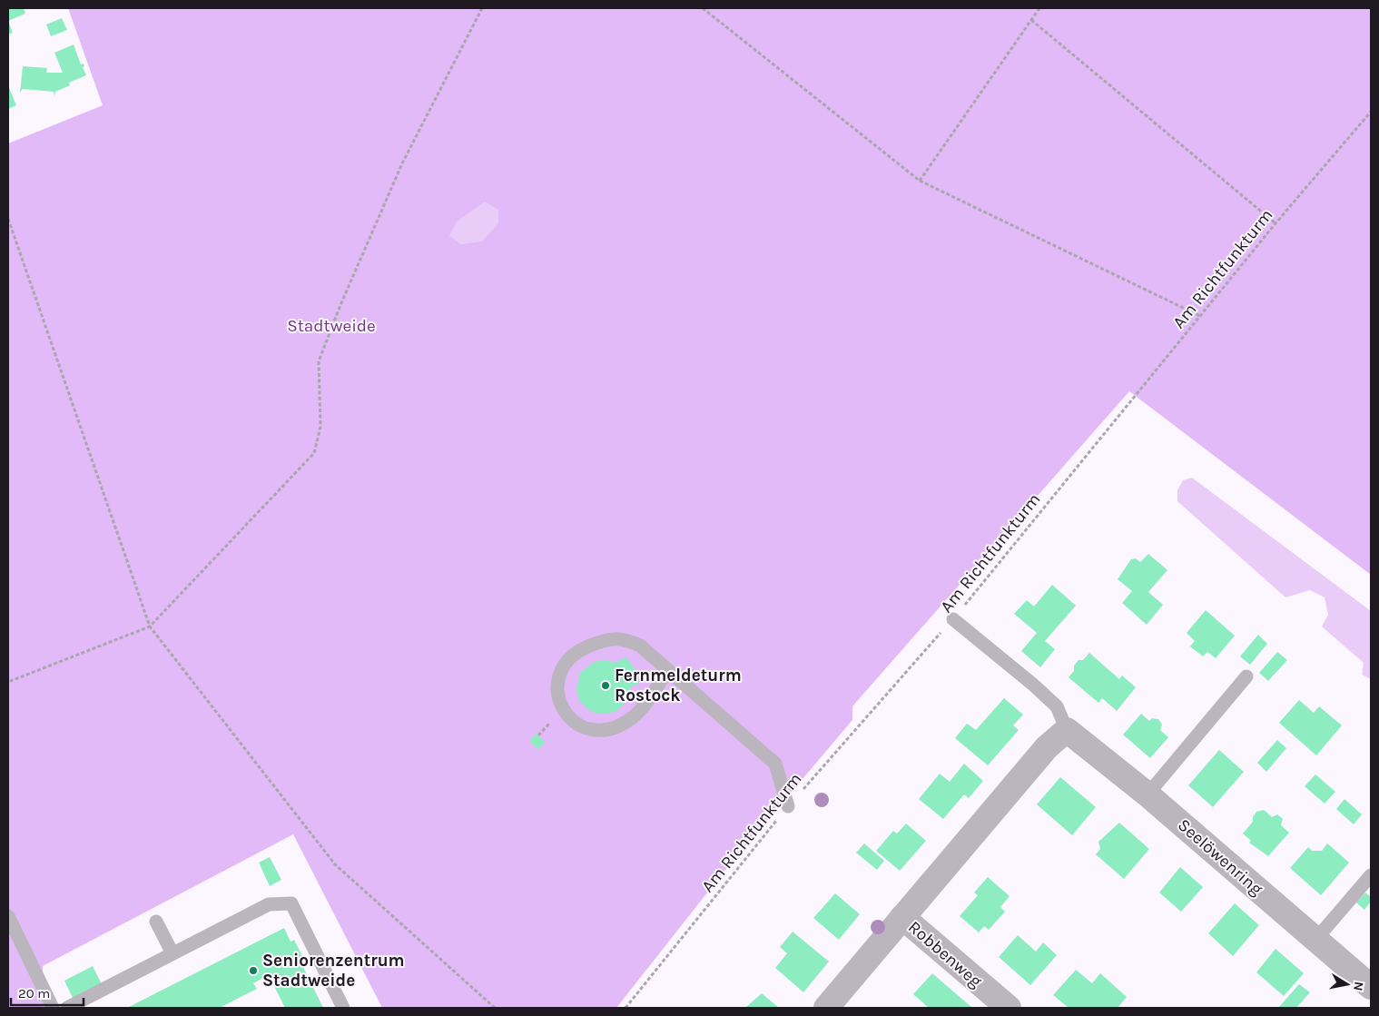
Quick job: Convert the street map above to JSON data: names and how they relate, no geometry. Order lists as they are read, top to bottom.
{
  "streets": {
    "street": ["Seelöwenring", "Robbenweg"],
    "path": ["Am Richtfunkturm"]
  },
  "crossings": [
    ["Am Richtfunkturm", "Seelöwenring"]
  ],
  "parks": ["Stadtweide"],
  "places": ["Fernmeldeturm Rostock", "Seniorenzentrum Stadtweide"],
  "scale_bar": "20 m",
  "north": "right"
}
